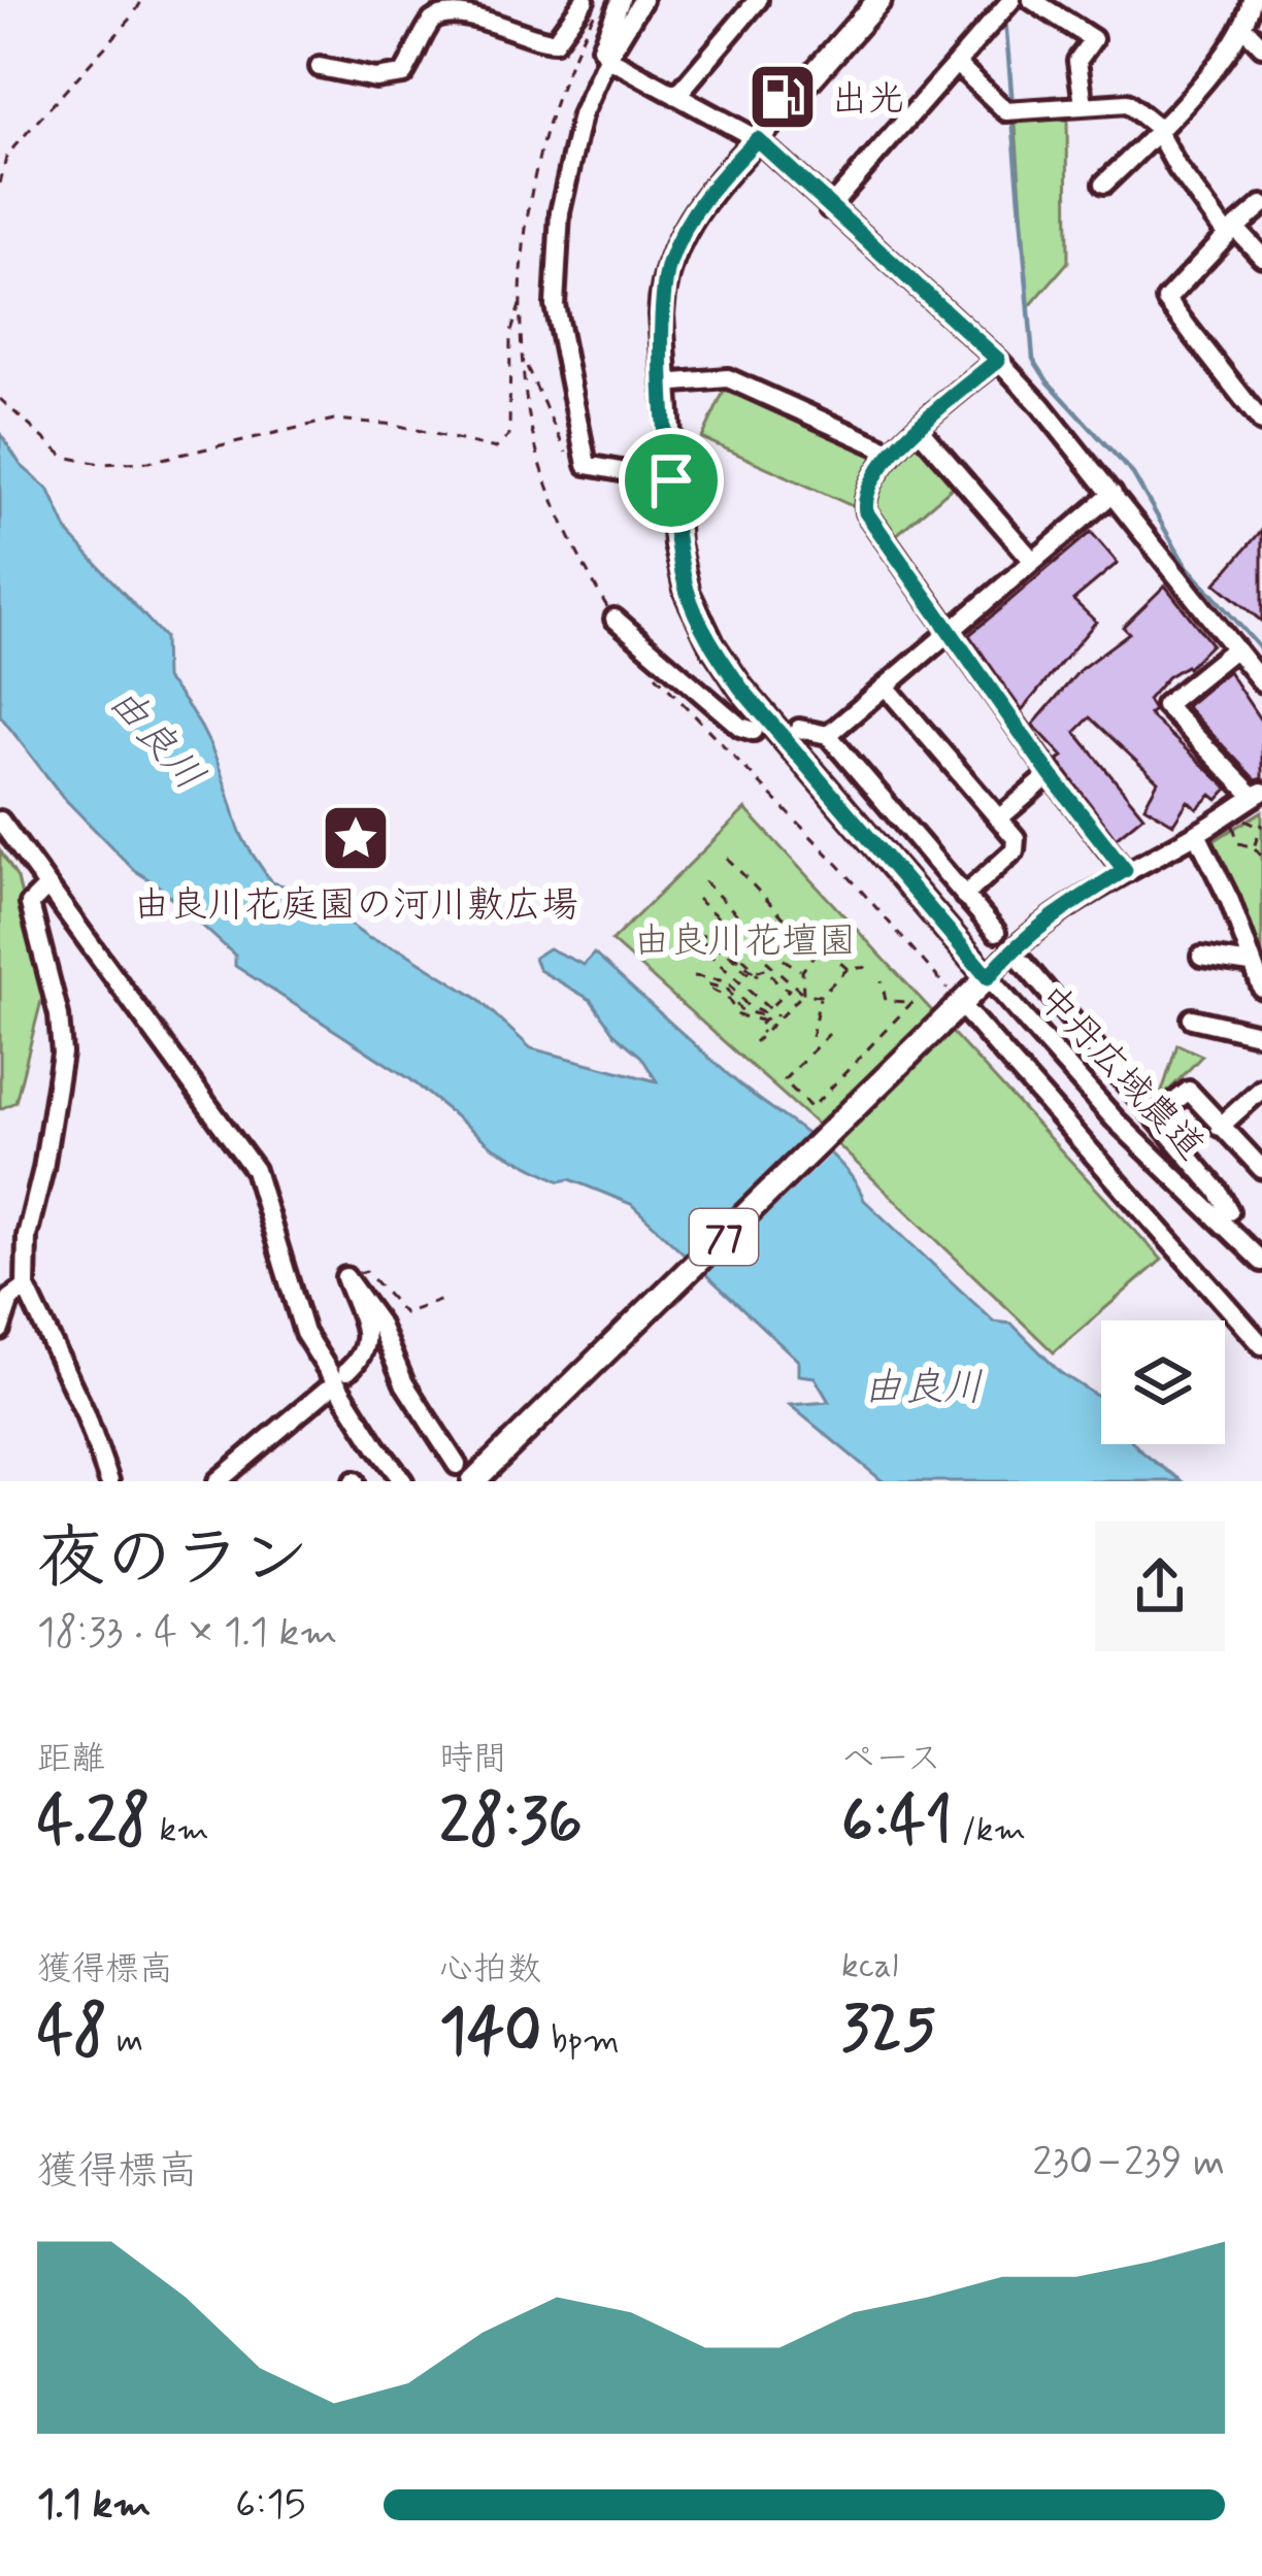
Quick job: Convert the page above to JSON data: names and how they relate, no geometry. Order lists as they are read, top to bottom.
{
  "streets": {
    "main road": ["77"],
    "street": ["中丹広域農道"]
  },
  "crossings": [
    ["中丹広域農道", "77"]
  ],
  "water": ["由良川"],
  "parks": ["由良川花壇園"],
  "places": {
    "fuel station": ["出光"],
    "place": ["由良川花庭園の河川敷広場"]
  },
  "page": {
    "heading": ["夜のラン", "18:33 · 4 × 1.1 km"],
    "stats": [
      ["距離", "4.28 km"],
      ["時間", "28:36"],
      ["ペース", "6:41 /km"],
      ["獲得標高", "48 m"],
      ["心拍数", "140 bpm"],
      ["kcal", "325"]
    ],
    "chart": ["獲得標高", "230–239 m"],
    "list": [
      {
        "name": "1.1 km",
        "note": "6:15"
      }
    ]
  }
}
